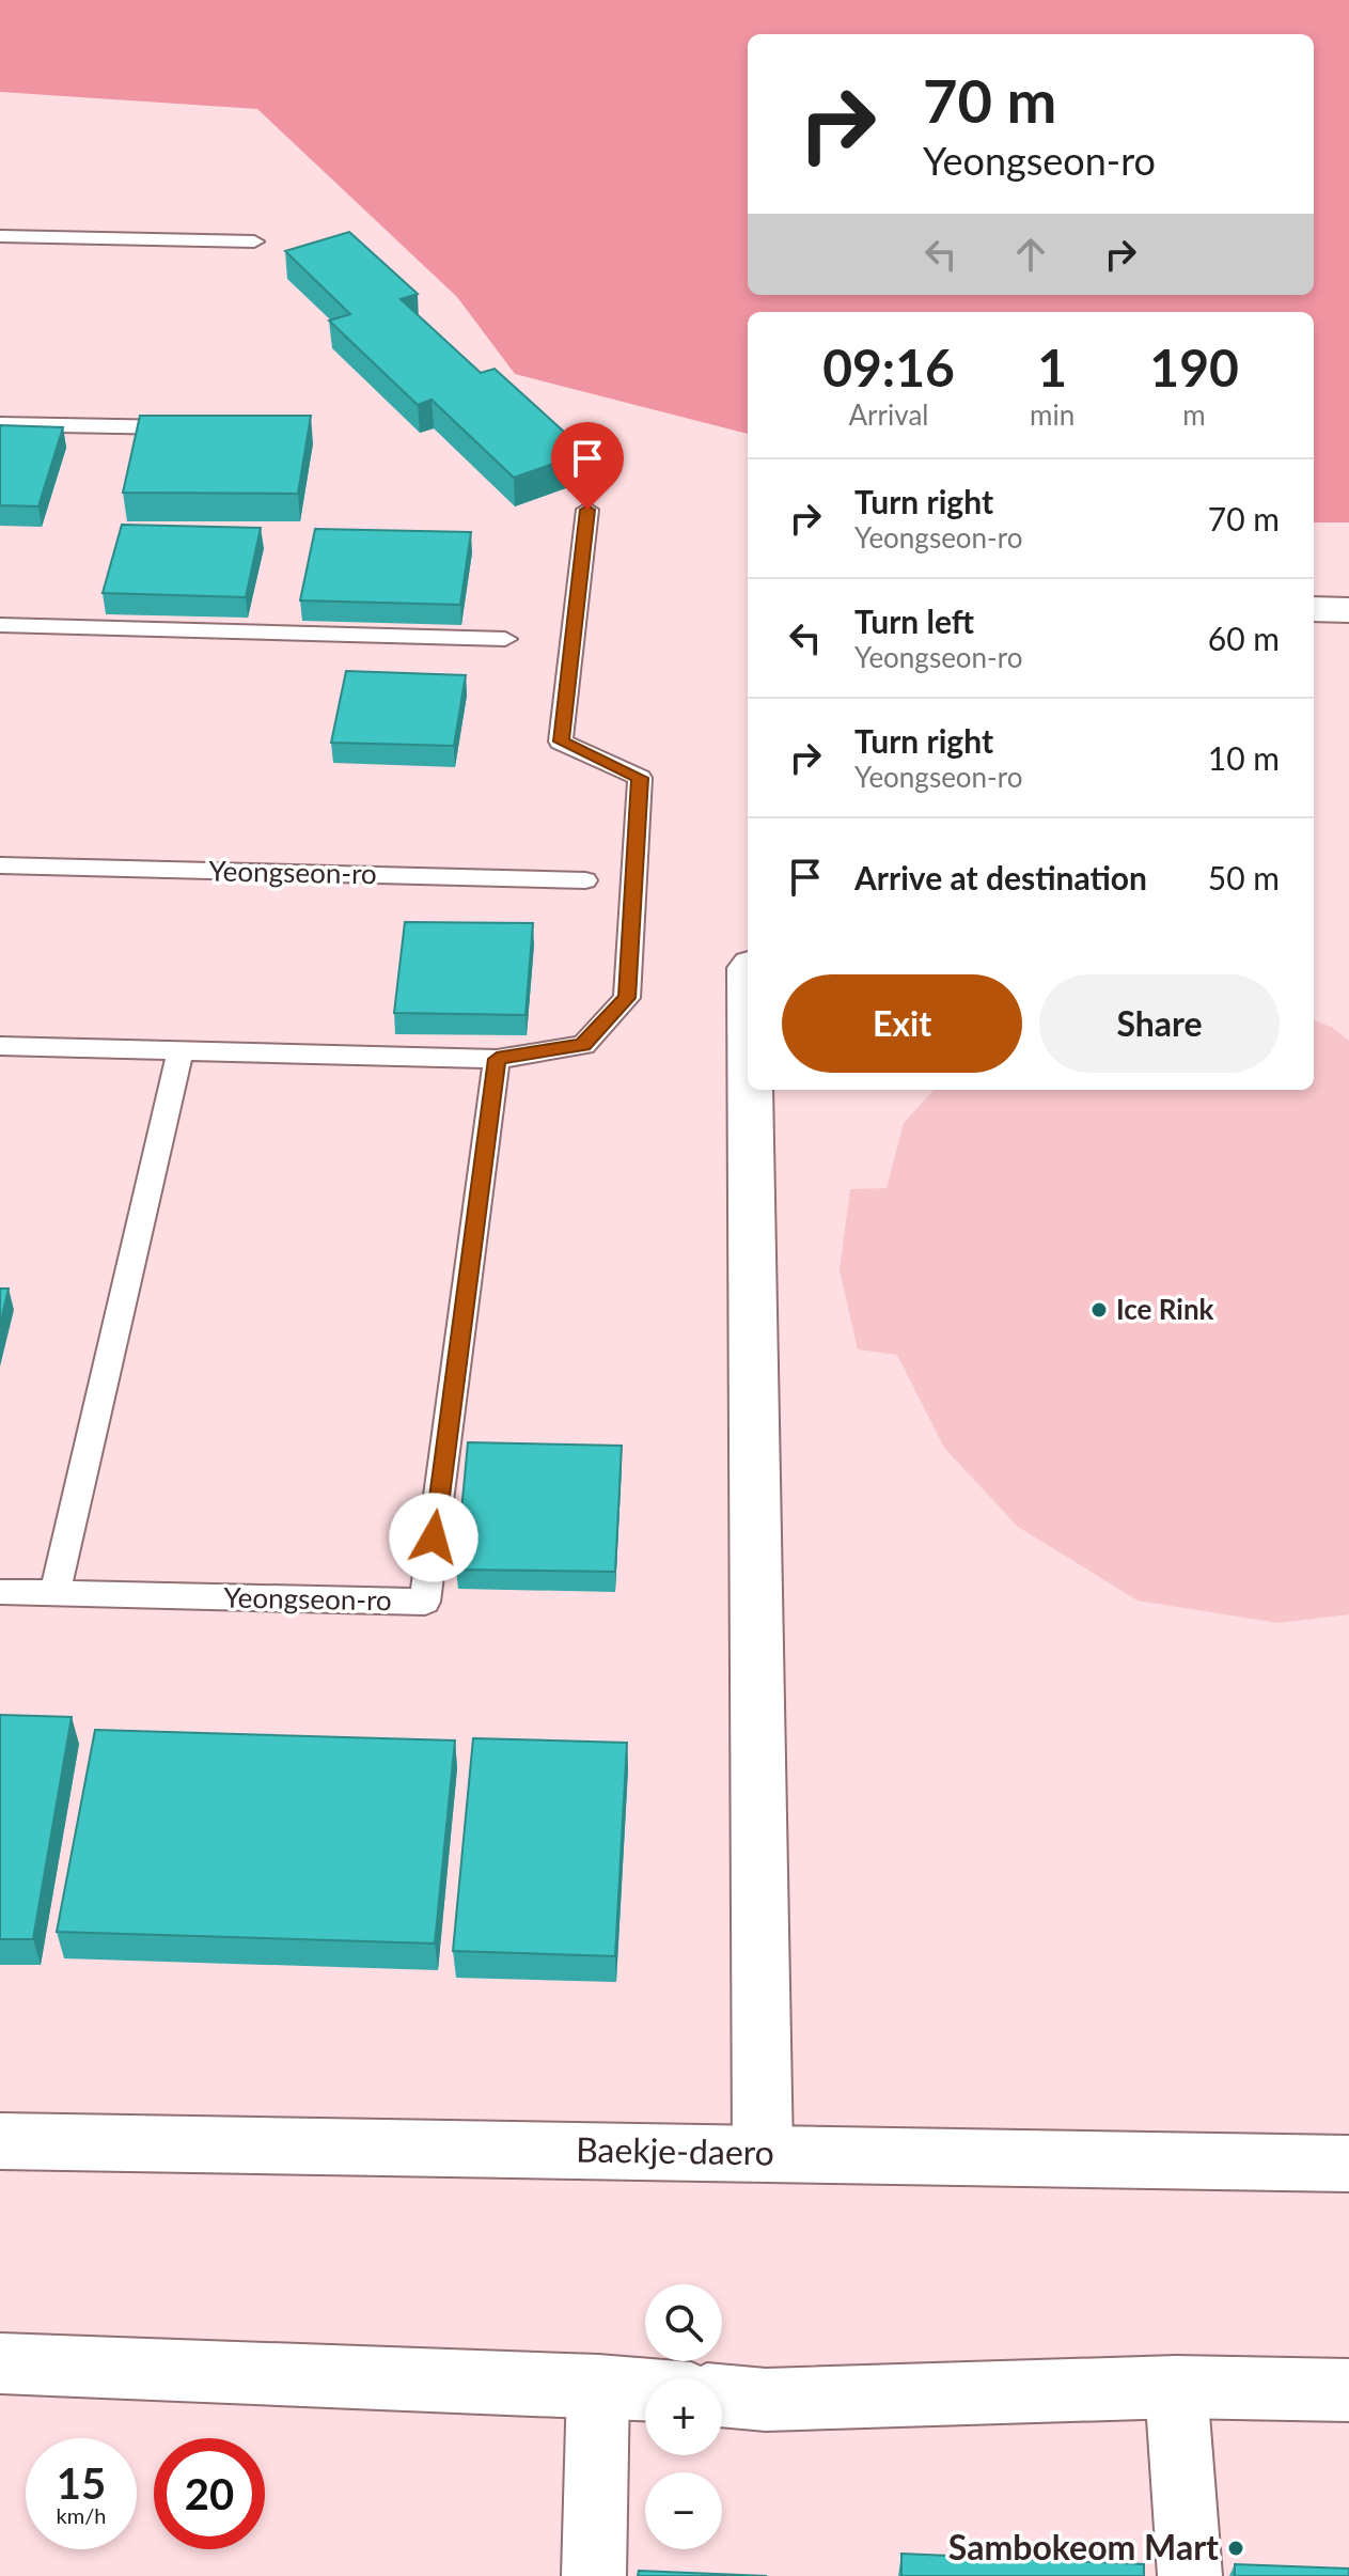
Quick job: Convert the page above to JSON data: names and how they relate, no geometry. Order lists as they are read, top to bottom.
{
  "streets": {
    "street": ["Baekje-daero"],
    "lane": ["Yeongseon-ro"]
  },
  "places": ["Ice Rink", "Sambokeom Mart"],
  "page": {
    "turn": ["70 m", "Yeongseon-ro"],
    "eta": [
      "09:16",
      "Arrival",
      "1",
      "min",
      "190",
      "m"
    ],
    "list": [
      {
        "name": "Turn right",
        "note": "Yeongseon-ro",
        "value": "70 m"
      },
      {
        "name": "Turn left",
        "note": "Yeongseon-ro",
        "value": "60 m"
      },
      {
        "name": "Turn right",
        "note": "Yeongseon-ro",
        "value": "10 m"
      },
      {
        "name": "Arrive at destination",
        "value": "50 m"
      }
    ],
    "buttons": ["Exit", "Share"],
    "map_buttons": ["+", "−"],
    "speed": "15 km/h",
    "limit": "20"
  }
}
